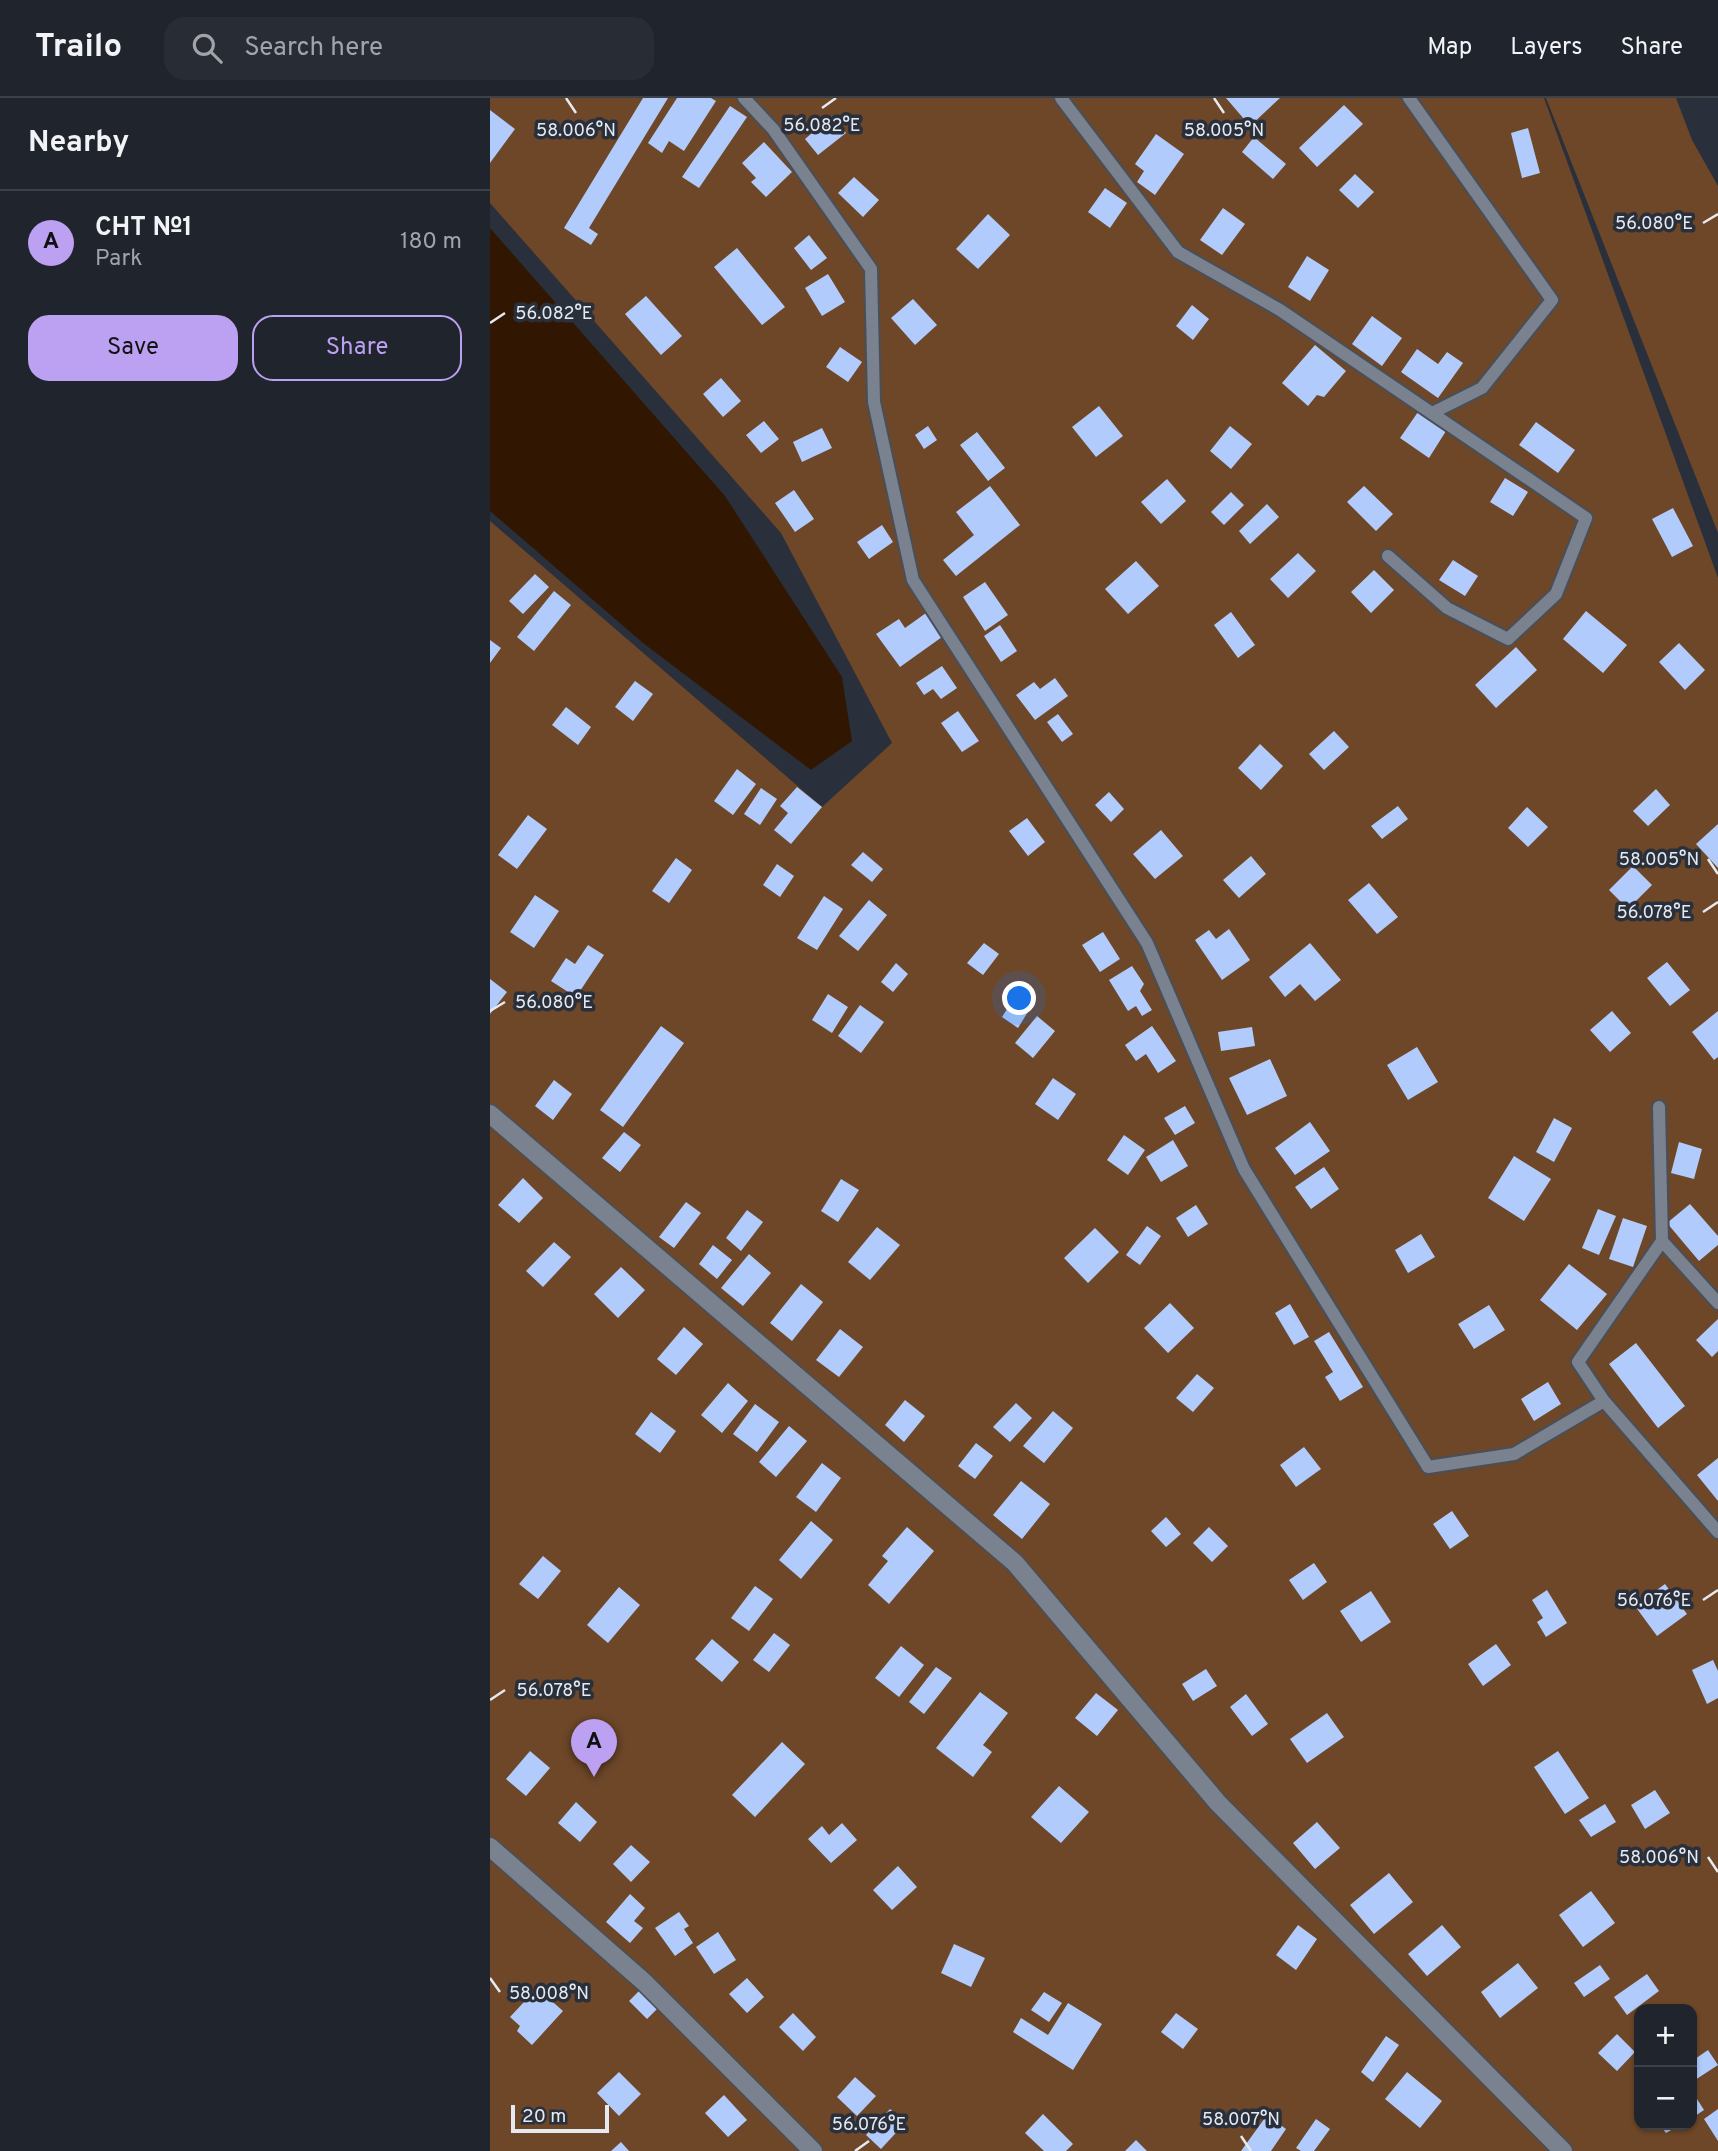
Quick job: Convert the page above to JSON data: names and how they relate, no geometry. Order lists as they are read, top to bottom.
{
  "scale_bar": "20 m",
  "page": {
    "header": "Trailo",
    "search": "Search here",
    "nav": ["Map", "Layers", "Share"],
    "heading": "Nearby",
    "list": [
      {
        "mark": "A",
        "name": "СНТ №1",
        "note": "Park",
        "value": "180 m"
      }
    ],
    "buttons": ["Save", "Share"],
    "pins": "A",
    "map_buttons": ["+", "−"],
    "scale": "20 m"
  },
  "coordinates": [
    "56.082°E",
    "58.006°N",
    "58.005°N",
    "56.080°E",
    "56.078°E",
    "56.076°E",
    "58.008°N",
    "58.007°N"
  ]
}
